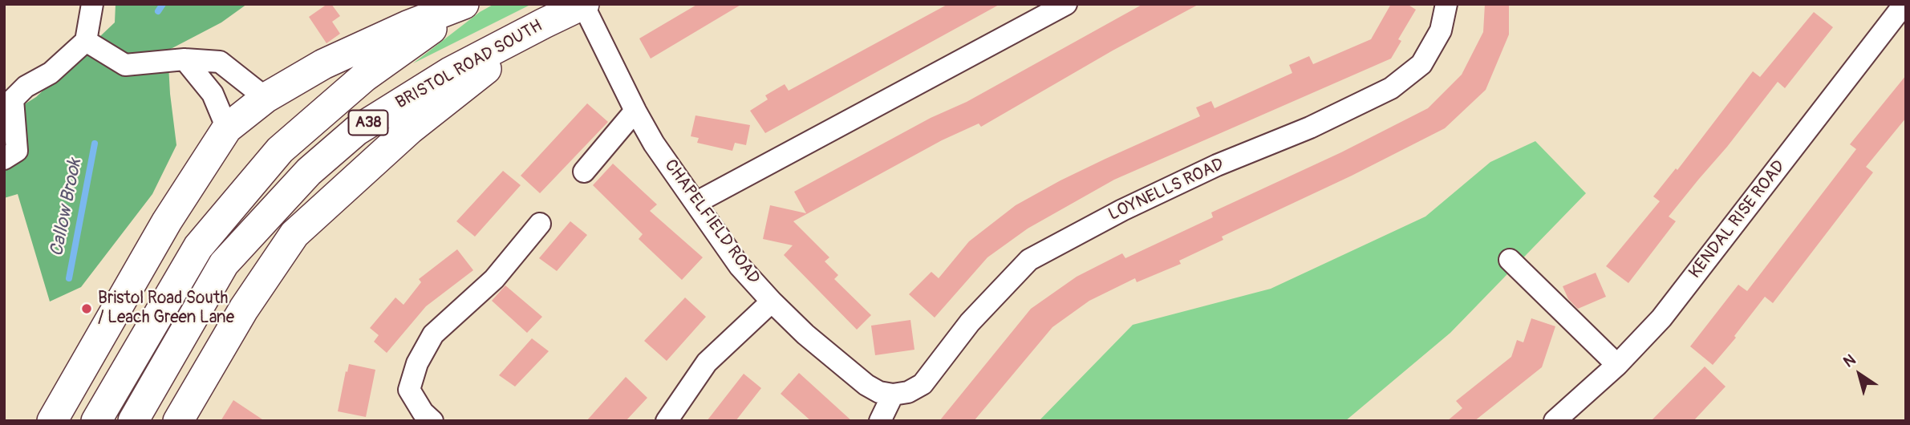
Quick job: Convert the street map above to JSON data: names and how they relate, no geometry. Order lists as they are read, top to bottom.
{
  "streets": {
    "highway": ["BRISTOL ROAD SOUTH", "A38"],
    "street": ["LOYNELLS ROAD", "KENDAL RISE ROAD", "CHAPELFIELD ROAD"]
  },
  "crossings": [
    ["BRISTOL ROAD SOUTH", "CHAPELFIELD ROAD"],
    ["LOYNELLS ROAD", "CHAPELFIELD ROAD"]
  ],
  "water": ["Callow Brook"],
  "places": ["Bristol Road South / Leach Green Lane"],
  "north": "top left"
}
